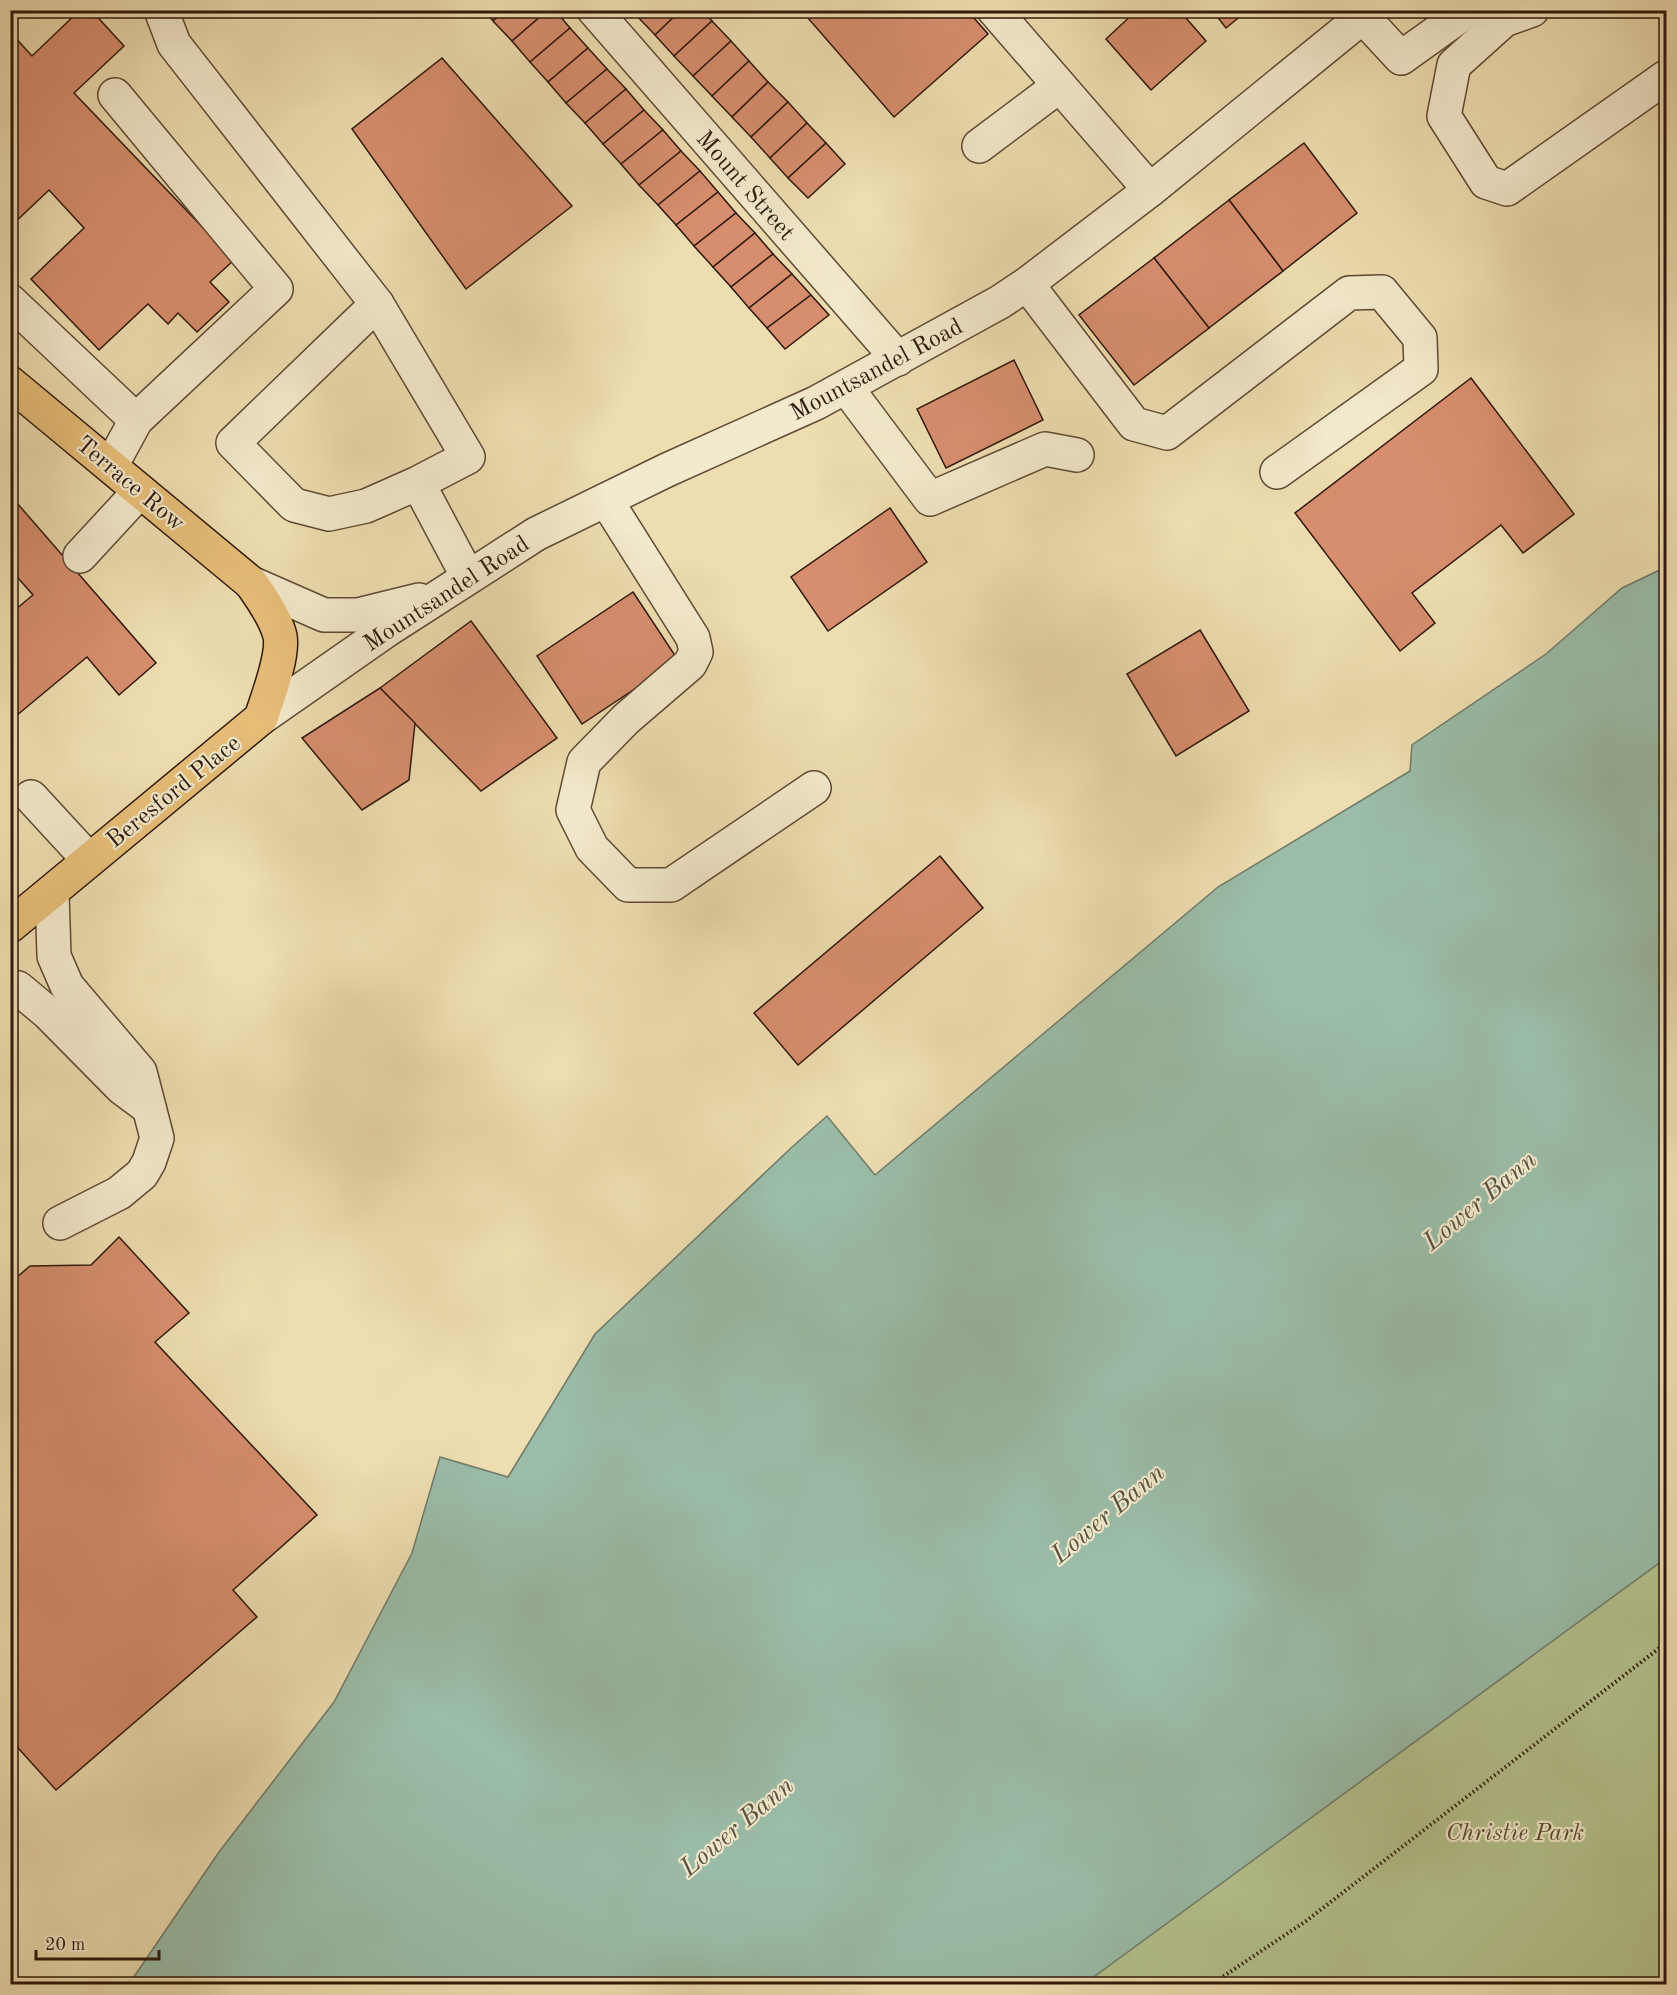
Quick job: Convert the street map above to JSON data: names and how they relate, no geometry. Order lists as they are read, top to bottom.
{
  "streets": {
    "main road": ["Terrace Row", "Beresford Place"],
    "street": ["Mount Street", "Mountsandel Road"]
  },
  "crossings": [
    ["Mount Street", "Mountsandel Road"],
    ["Mountsandel Road", "Terrace Row"],
    ["Mountsandel Road", "Beresford Place"],
    ["Terrace Row", "Beresford Place"]
  ],
  "water": ["Lower Bann"],
  "parks": ["Christie Park"],
  "scale_bar": "20 m"
}
